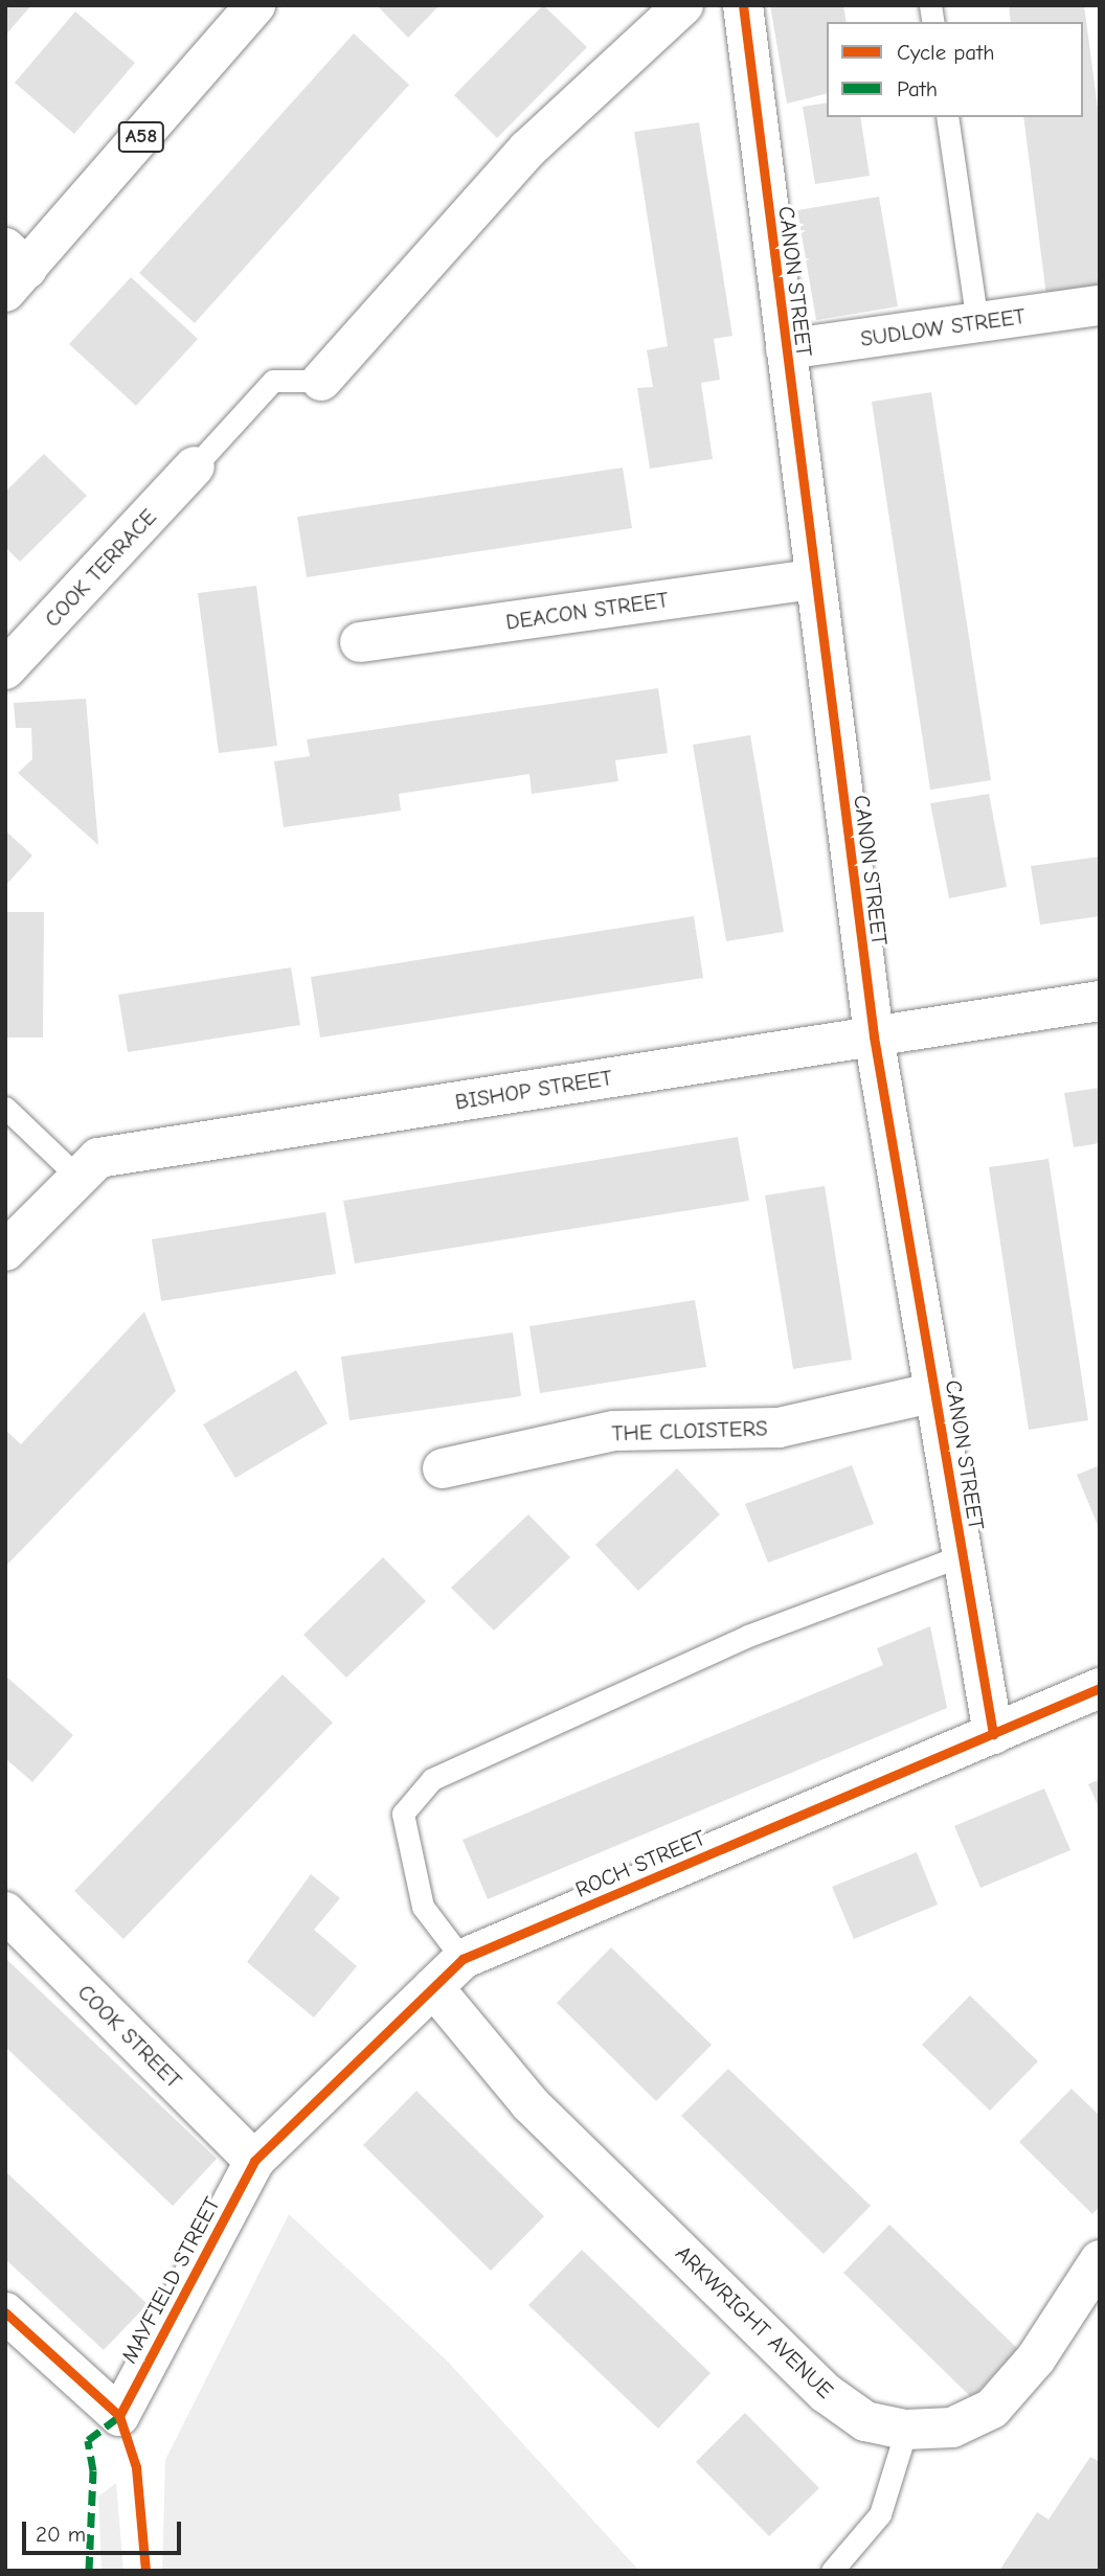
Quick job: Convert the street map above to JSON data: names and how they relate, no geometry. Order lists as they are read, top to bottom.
{
  "streets": {
    "main road": [
      "A58",
      "CANON STREET",
      "SUDLOW STREET",
      "COOK TERRACE",
      "DEACON STREET",
      "BISHOP STREET",
      "THE CLOISTERS",
      "ROCH STREET",
      "COOK STREET",
      "MAYFIELD STREET",
      "ARKWRIGHT AVENUE"
    ]
  },
  "crossings": [
    ["CANON STREET", "SUDLOW STREET"],
    ["CANON STREET", "DEACON STREET"],
    ["CANON STREET", "BISHOP STREET"],
    ["CANON STREET", "THE CLOISTERS"],
    ["CANON STREET", "ROCH STREET"],
    ["ROCH STREET", "COOK STREET"],
    ["ROCH STREET", "MAYFIELD STREET"],
    ["ROCH STREET", "ARKWRIGHT AVENUE"],
    ["COOK STREET", "MAYFIELD STREET"]
  ],
  "legend": ["Cycle path", "Path"],
  "scale_bar": "20 m"
}
